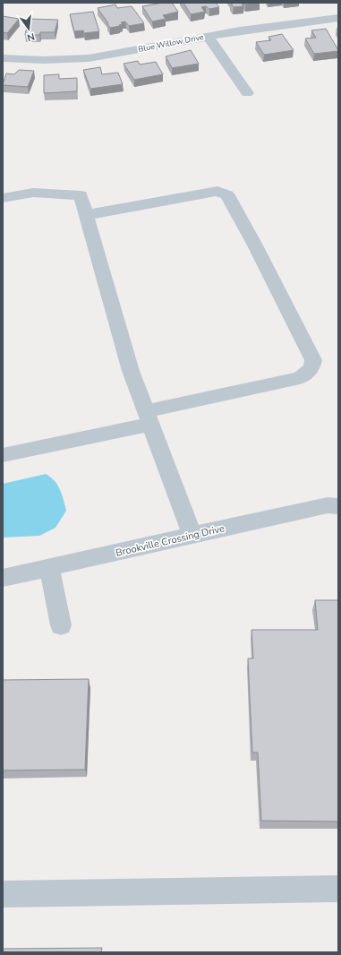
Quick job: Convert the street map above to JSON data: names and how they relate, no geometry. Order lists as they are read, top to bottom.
{
  "streets": {
    "street": ["Blue Willow Drive", "Brookville Crossing Drive"]
  },
  "north": "bottom"
}
